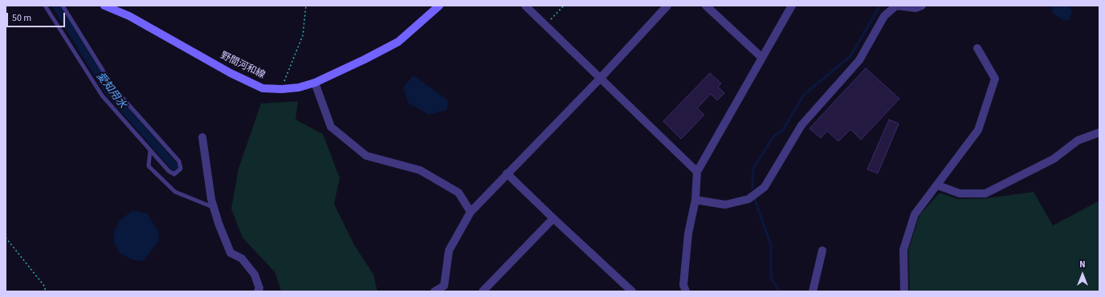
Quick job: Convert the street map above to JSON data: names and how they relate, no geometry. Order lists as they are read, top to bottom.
{
  "streets": {
    "main road": ["野間河和線"]
  },
  "water": ["愛知用水"],
  "scale_bar": "50 m",
  "north": "top"
}
